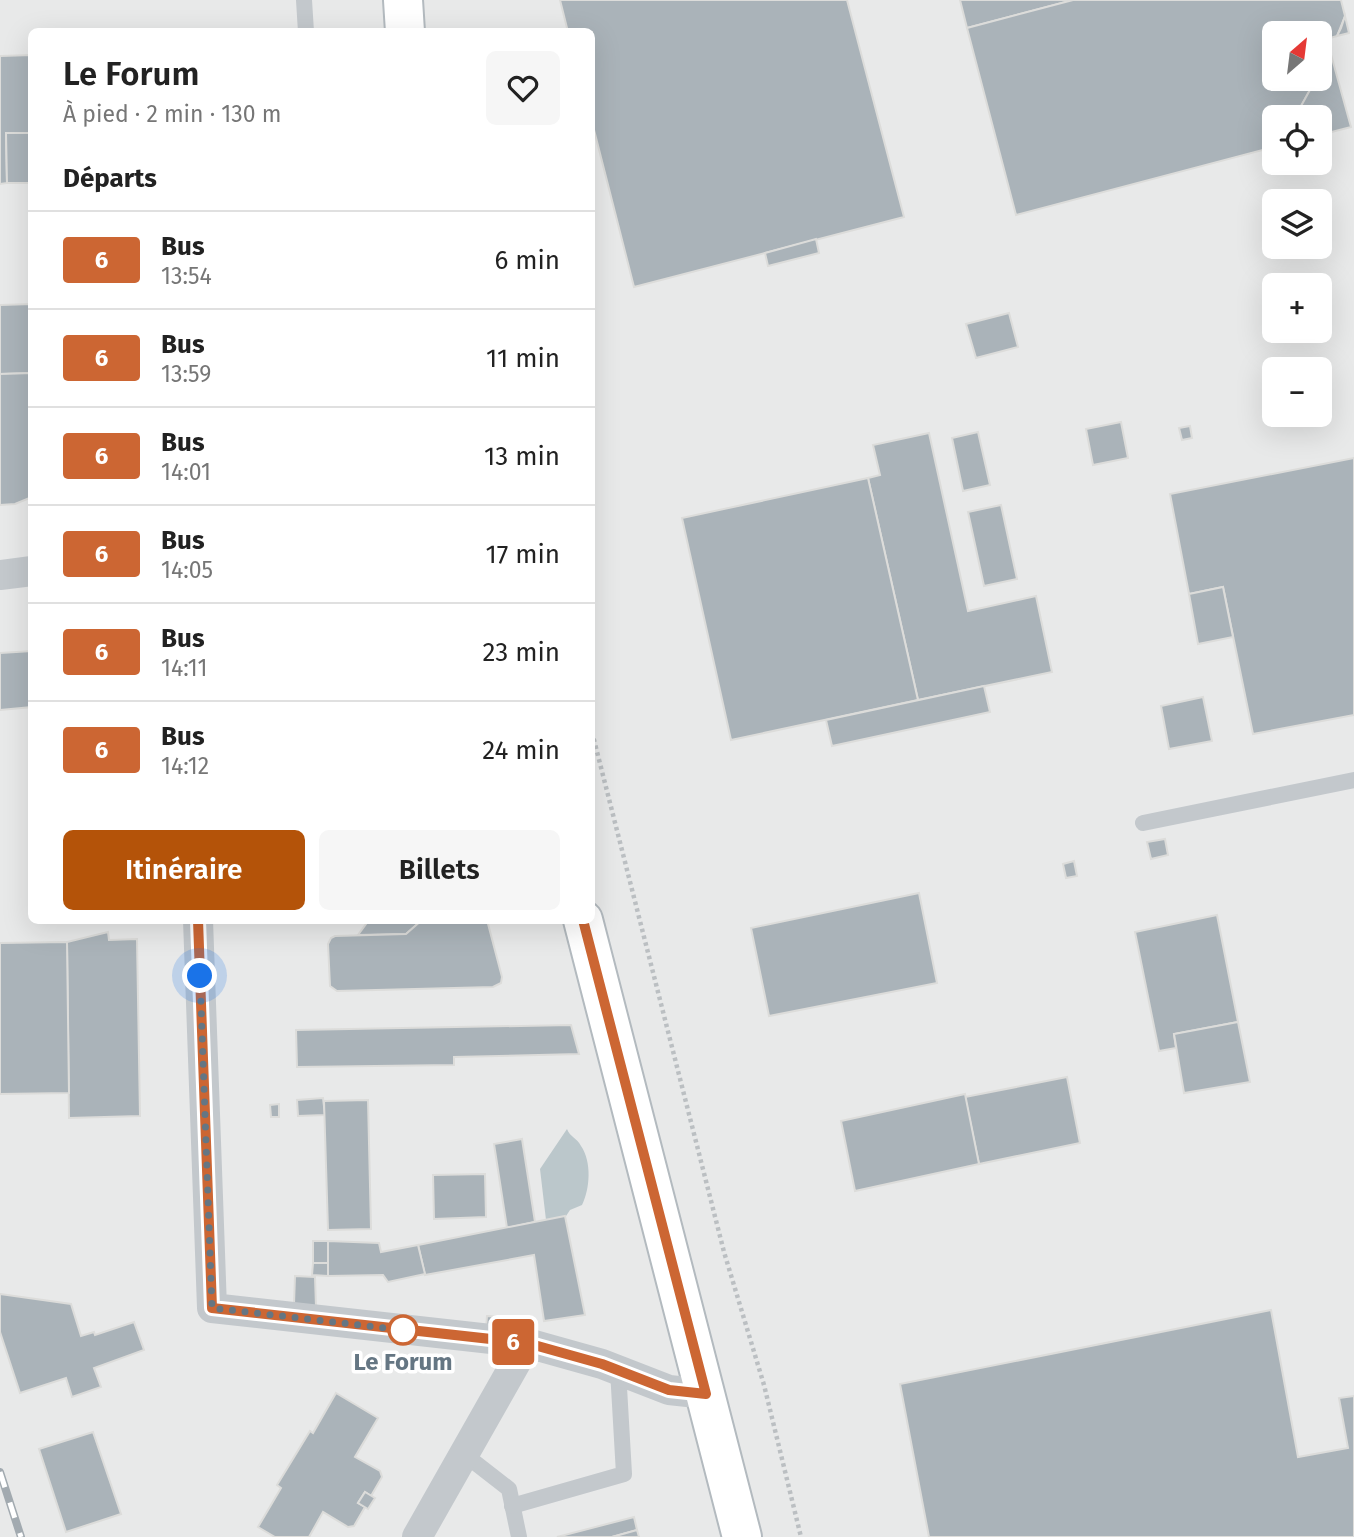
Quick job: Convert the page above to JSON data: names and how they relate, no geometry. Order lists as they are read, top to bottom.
{
  "places": ["Le Forum"],
  "lines": ["bus line 6"],
  "north": "top right",
  "page": {
    "on_map": "6",
    "map_buttons": ["+", "−"],
    "heading": [
      ["Le Forum", "À pied · 2 min · 130 m"],
      "Départs"
    ],
    "list": [
      {
        "mark": "6",
        "name": "Bus",
        "note": "13:54",
        "value": "6 min"
      },
      {
        "mark": "6",
        "name": "Bus",
        "note": "13:59",
        "value": "11 min"
      },
      {
        "mark": "6",
        "name": "Bus",
        "note": "14:01",
        "value": "13 min"
      },
      {
        "mark": "6",
        "name": "Bus",
        "note": "14:05",
        "value": "17 min"
      },
      {
        "mark": "6",
        "name": "Bus",
        "note": "14:11",
        "value": "23 min"
      },
      {
        "mark": "6",
        "name": "Bus",
        "note": "14:12",
        "value": "24 min"
      }
    ],
    "buttons": ["Itinéraire", "Billets"]
  }
}
